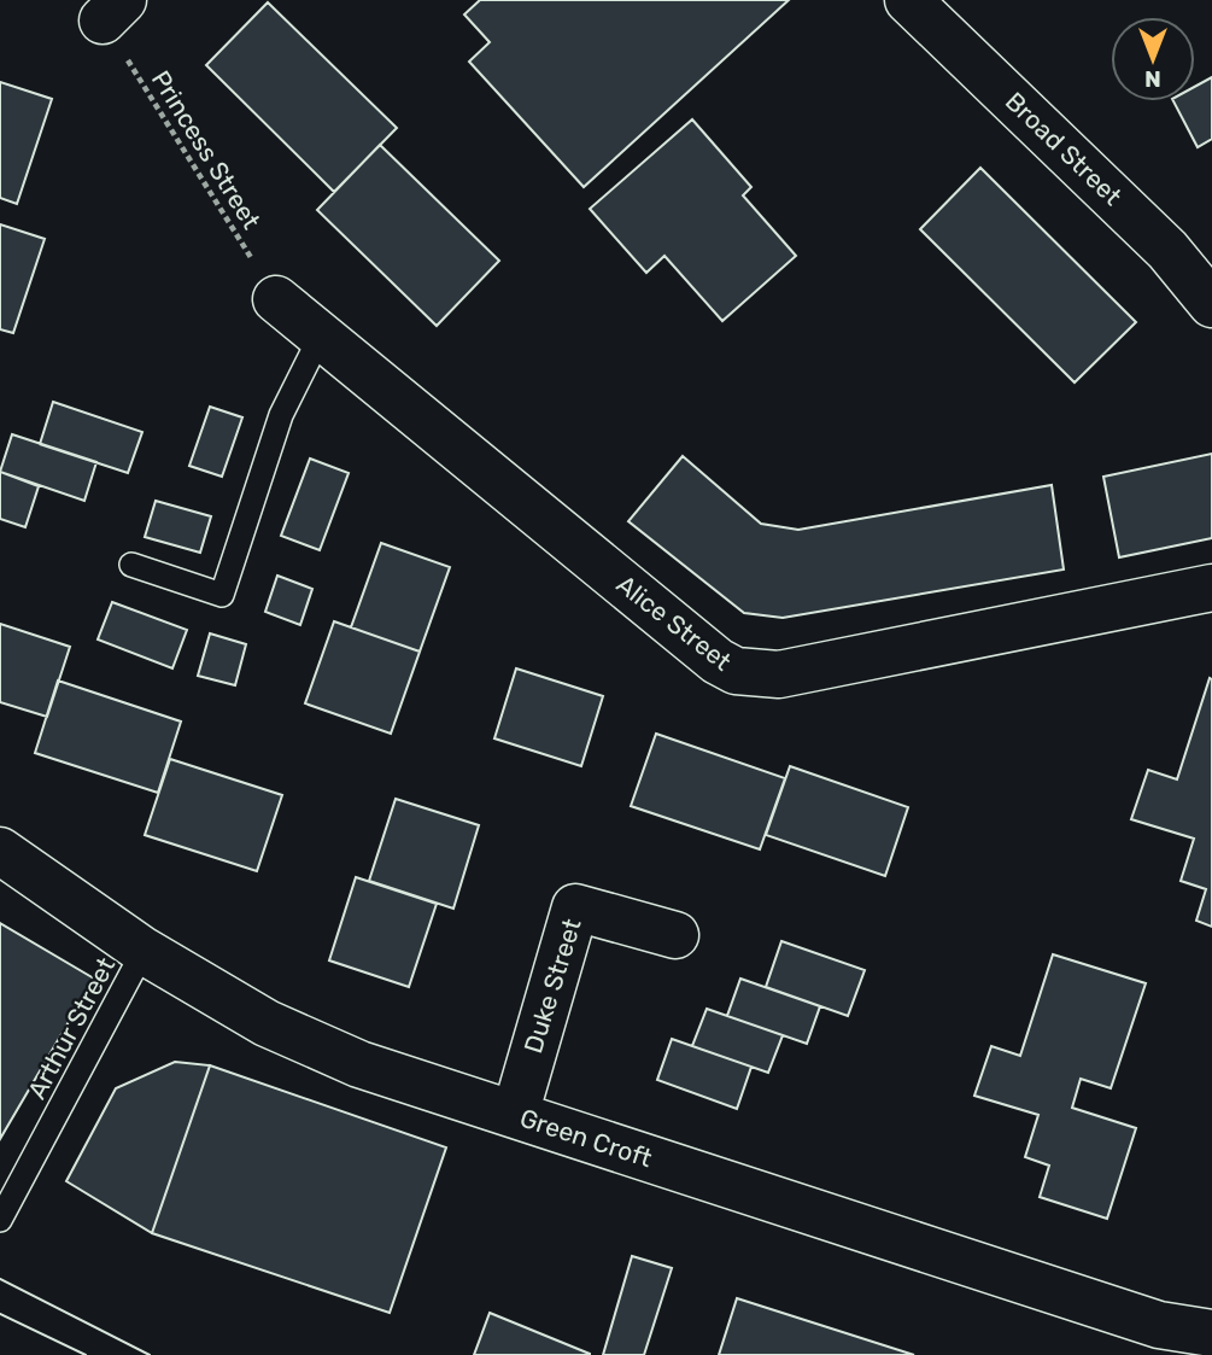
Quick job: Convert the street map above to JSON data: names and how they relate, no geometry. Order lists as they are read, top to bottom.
{
  "streets": {
    "street": [
      "Broad Street",
      "Alice Street",
      "Duke Street",
      "Green Croft"
    ],
    "lane": ["Arthur Street"],
    "path": ["Princess Street"]
  },
  "crossings": [
    ["Princess Street", "Alice Street"],
    ["Duke Street", "Green Croft"],
    ["Arthur Street", "Green Croft"]
  ],
  "north": "bottom"
}
